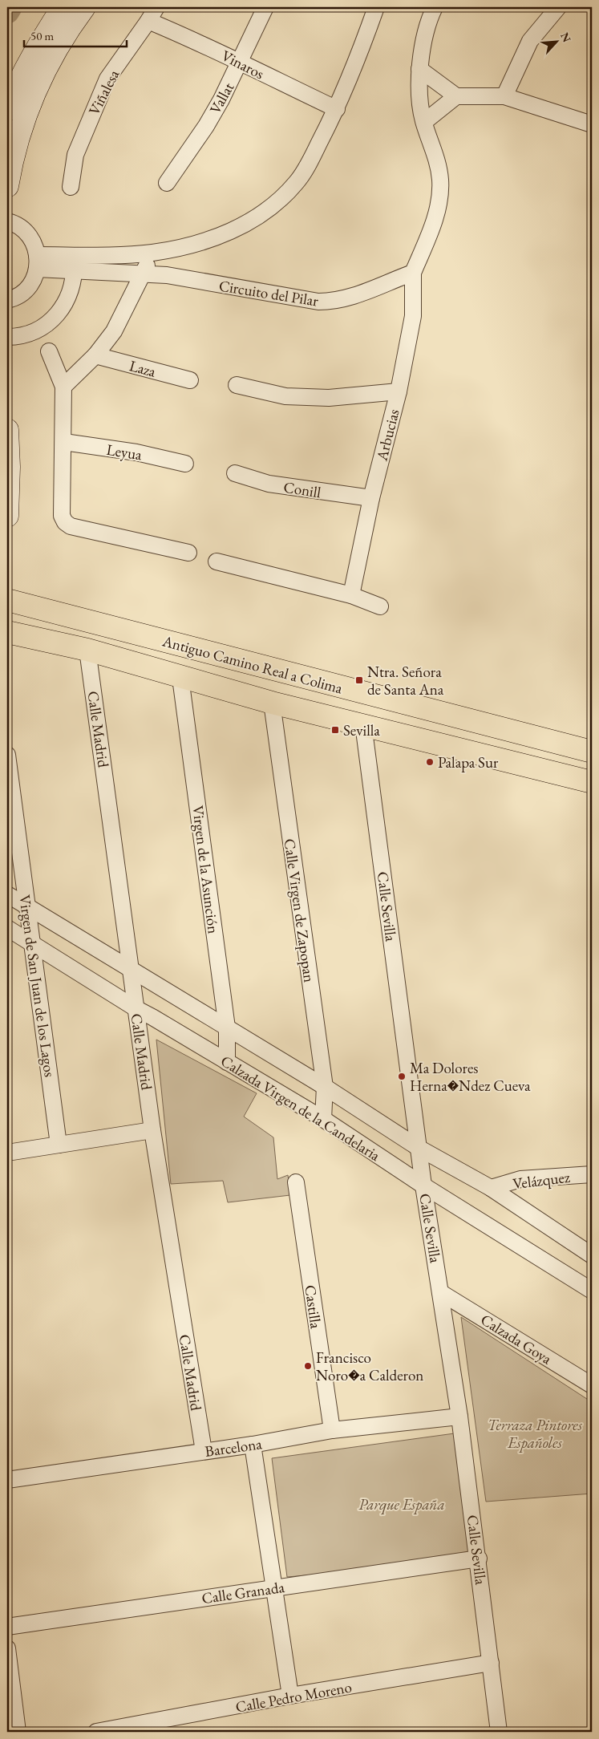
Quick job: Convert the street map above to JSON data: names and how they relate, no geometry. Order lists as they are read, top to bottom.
{
  "streets": {
    "main road": ["Antiguo Camino Real a Colima"],
    "street": [
      "Vinaros",
      "Viñalesa",
      "Vallat",
      "Circuito del Pilar",
      "Laza",
      "Arbucias",
      "Leyua",
      "Conill",
      "Calle Madrid",
      "Virgen de la Asunción",
      "Calle Sevilla",
      "Calle Virgen de Zapopan",
      "Virgen de San Juan de los Lagos",
      "Calzada Virgen de la Candelaria",
      "Velázquez",
      "Castilla",
      "Calzada Goya",
      "Barcelona",
      "Calle Granada",
      "Calle Pedro Moreno"
    ]
  },
  "crossings": [
    ["Vinaros", "Viñalesa"],
    ["Vinaros", "Vallat"],
    ["Vinaros", "Circuito del Pilar"],
    ["Circuito del Pilar", "Arbucias"],
    ["Arbucias", "Conill"],
    ["Antiguo Camino Real a Colima", "Calle Madrid"],
    ["Antiguo Camino Real a Colima", "Virgen de la Asunción"],
    ["Antiguo Camino Real a Colima", "Calle Sevilla"],
    ["Antiguo Camino Real a Colima", "Calle Virgen de Zapopan"],
    ["Calle Madrid", "Calzada Virgen de la Candelaria"],
    ["Calle Madrid", "Barcelona"],
    ["Virgen de la Asunción", "Calzada Virgen de la Candelaria"],
    ["Calle Sevilla", "Calzada Virgen de la Candelaria"],
    ["Calle Sevilla", "Calzada Goya"],
    ["Calle Sevilla", "Barcelona"],
    ["Calle Sevilla", "Calle Granada"],
    ["Calle Sevilla", "Calle Pedro Moreno"],
    ["Calle Virgen de Zapopan", "Calzada Virgen de la Candelaria"],
    ["Virgen de San Juan de los Lagos", "Calzada Virgen de la Candelaria"],
    ["Calzada Virgen de la Candelaria", "Velázquez"],
    ["Castilla", "Barcelona"]
  ],
  "parks": ["Terraza Pintores Españoles", "Parque España"],
  "places": {
    "transit": ["Ntra. Señora de Santa Ana", "Sevilla"],
    "other": ["Palapa Sur", "Ma Dolores Herna�Ndez Cueva", "Francisco Noro�a Calderon"]
  },
  "scale_bar": "50 m",
  "north": "top right"
}
